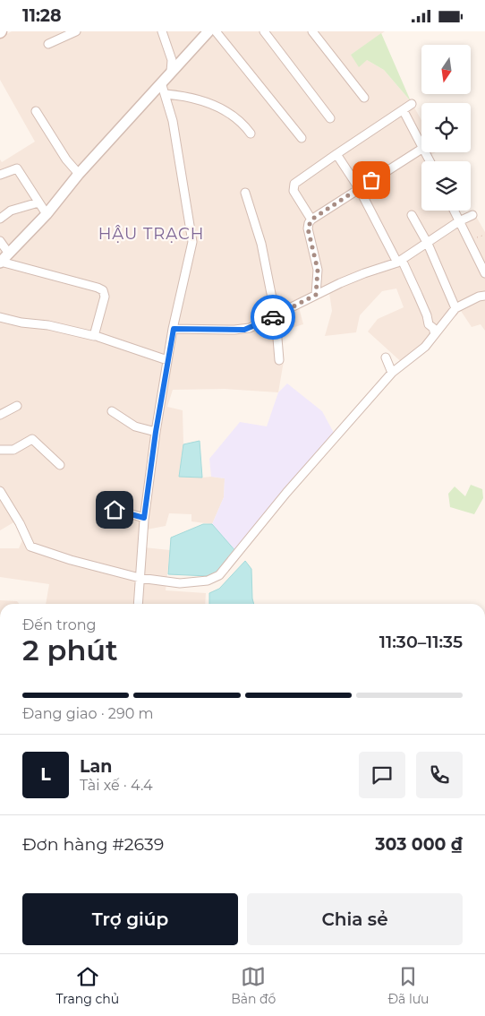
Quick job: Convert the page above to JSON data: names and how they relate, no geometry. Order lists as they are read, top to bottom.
{
  "districts": ["HẬU TRẠCH"],
  "north": "bottom",
  "page": {
    "status": "11:28",
    "heading": ["2 phút", "Đến trong", "11:30–11:35"],
    "panel": [
      "Lan",
      "Tài xế · 4.4",
      "Đơn hàng #2639",
      "303 000 ₫"
    ],
    "bar": "Đang giao · 290 m",
    "round": "L",
    "buttons": ["Trợ giúp", "Chia sẻ"],
    "tabs": ["Trang chủ", "Bản đồ", "Đã lưu"]
  }
}
